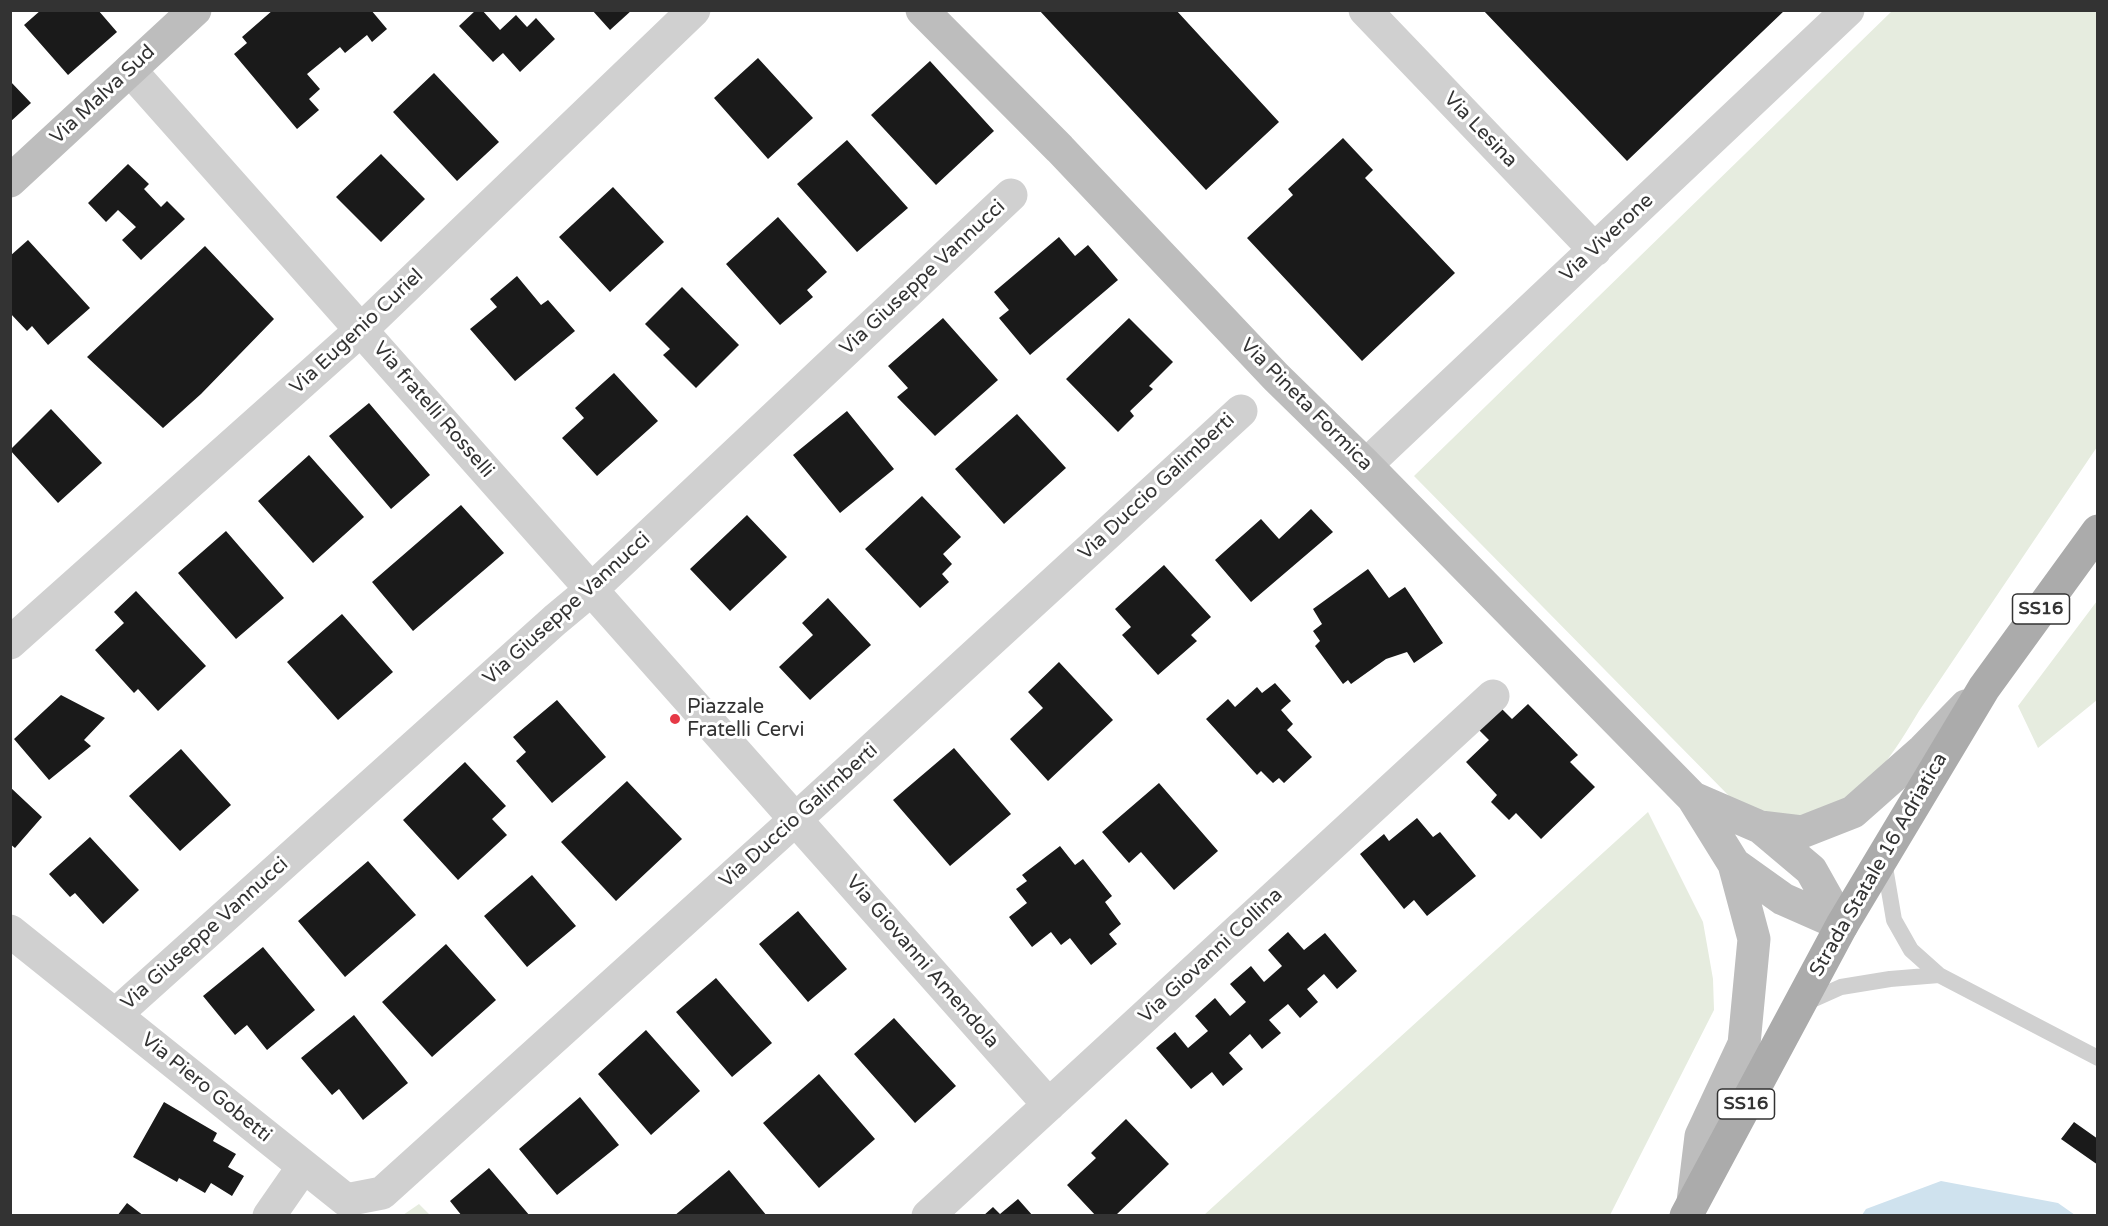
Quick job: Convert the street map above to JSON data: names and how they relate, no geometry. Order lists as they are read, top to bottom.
{
  "streets": {
    "main road": ["SS16", "Strada Statale 16 Adriatica"],
    "street": [
      "Via Malva Sud",
      "Via Lesina",
      "Via Viverone",
      "Via Giuseppe Vannucci",
      "Via Eugenio Curiel",
      "Via Pineta Formica",
      "Via fratelli Rosselli",
      "Via Duccio Galimberti",
      "Via Giovanni Collina",
      "Via Giovanni Amendola",
      "Via Piero Gobetti"
    ]
  },
  "crossings": [
    ["Via Malva Sud", "Via fratelli Rosselli"],
    ["Via Lesina", "Via Viverone"],
    ["Via Viverone", "Via Pineta Formica"],
    ["Via Giuseppe Vannucci", "Via fratelli Rosselli"],
    ["Via Giuseppe Vannucci", "Via Piero Gobetti"],
    ["Via Eugenio Curiel", "Via fratelli Rosselli"],
    ["Via Pineta Formica", "Strada Statale 16 Adriatica"],
    ["Via Duccio Galimberti", "Via Giovanni Amendola"],
    ["Via Duccio Galimberti", "Via Piero Gobetti"],
    ["Via Giovanni Collina", "Via Giovanni Amendola"]
  ],
  "places": ["Piazzale Fratelli Cervi"]
}
